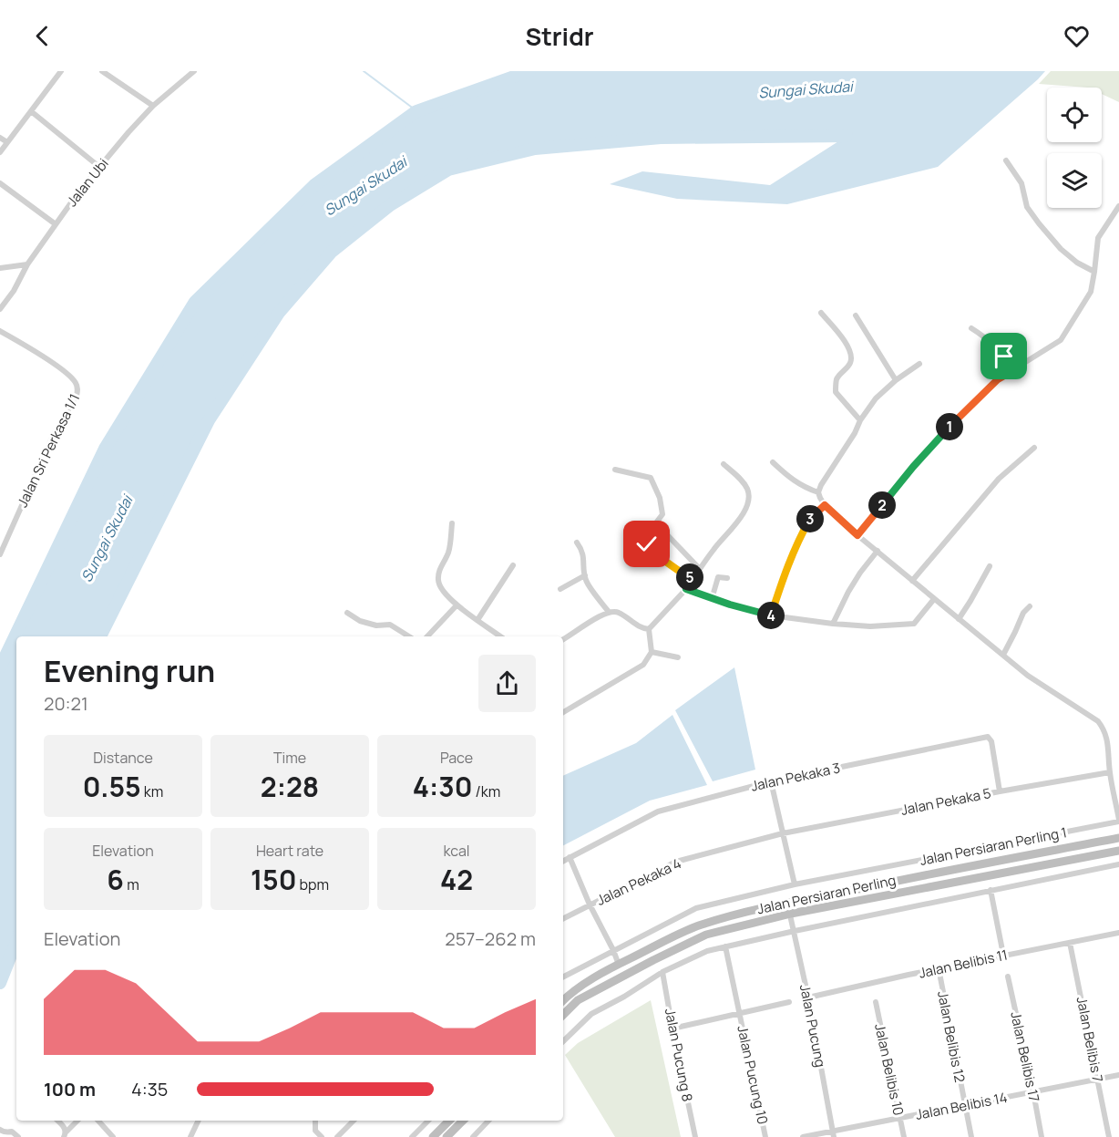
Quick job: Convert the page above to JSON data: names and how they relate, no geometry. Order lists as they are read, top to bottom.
{
  "streets": {
    "main road": ["Jalan Persiaran Perling"],
    "street": [
      "Jalan Ubi",
      "Jalan Sri Perkasa 1/1",
      "Jalan Pekaka 3",
      "Jalan Pekaka 5",
      "Jalan Persiaran Perling 1",
      "Jalan Pekaka 4",
      "Jalan Belibis 11",
      "Jalan Pucung",
      "Jalan Belibis 12",
      "Jalan Belibis 7",
      "Jalan Pucung 8",
      "Jalan Belibis 17",
      "Jalan Belibis 10",
      "Jalan Pucung 10",
      "Jalan Belibis 14"
    ]
  },
  "crossings": [
    ["Jalan Pekaka 3", "Jalan Pekaka 5"],
    ["Jalan Pekaka 5", "Jalan Pekaka 4"],
    ["Jalan Persiaran Perling", "Jalan Pucung"],
    ["Jalan Belibis 11", "Jalan Pucung"],
    ["Jalan Belibis 11", "Jalan Belibis 12"],
    ["Jalan Belibis 11", "Jalan Belibis 7"],
    ["Jalan Pucung", "Jalan Belibis 14"],
    ["Jalan Belibis 12", "Jalan Belibis 14"],
    ["Jalan Belibis 7", "Jalan Belibis 14"],
    ["Jalan Belibis 17", "Jalan Belibis 14"],
    ["Jalan Belibis 10", "Jalan Belibis 14"]
  ],
  "water": ["Sungai Skudai"],
  "page": {
    "header": "Stridr",
    "pins": [
      "1",
      "2",
      "3",
      "5",
      "4"
    ],
    "heading": ["Evening run", "20:21"],
    "stats": [
      ["Distance", "0.55 km"],
      ["Time", "2:28"],
      ["Pace", "4:30 /km"],
      ["Elevation", "6 m"],
      ["Heart rate", "150 bpm"],
      ["kcal", "42"]
    ],
    "chart": ["Elevation", "257–262 m"],
    "list": [
      {
        "name": "100 m",
        "note": "4:35"
      }
    ]
  }
}
